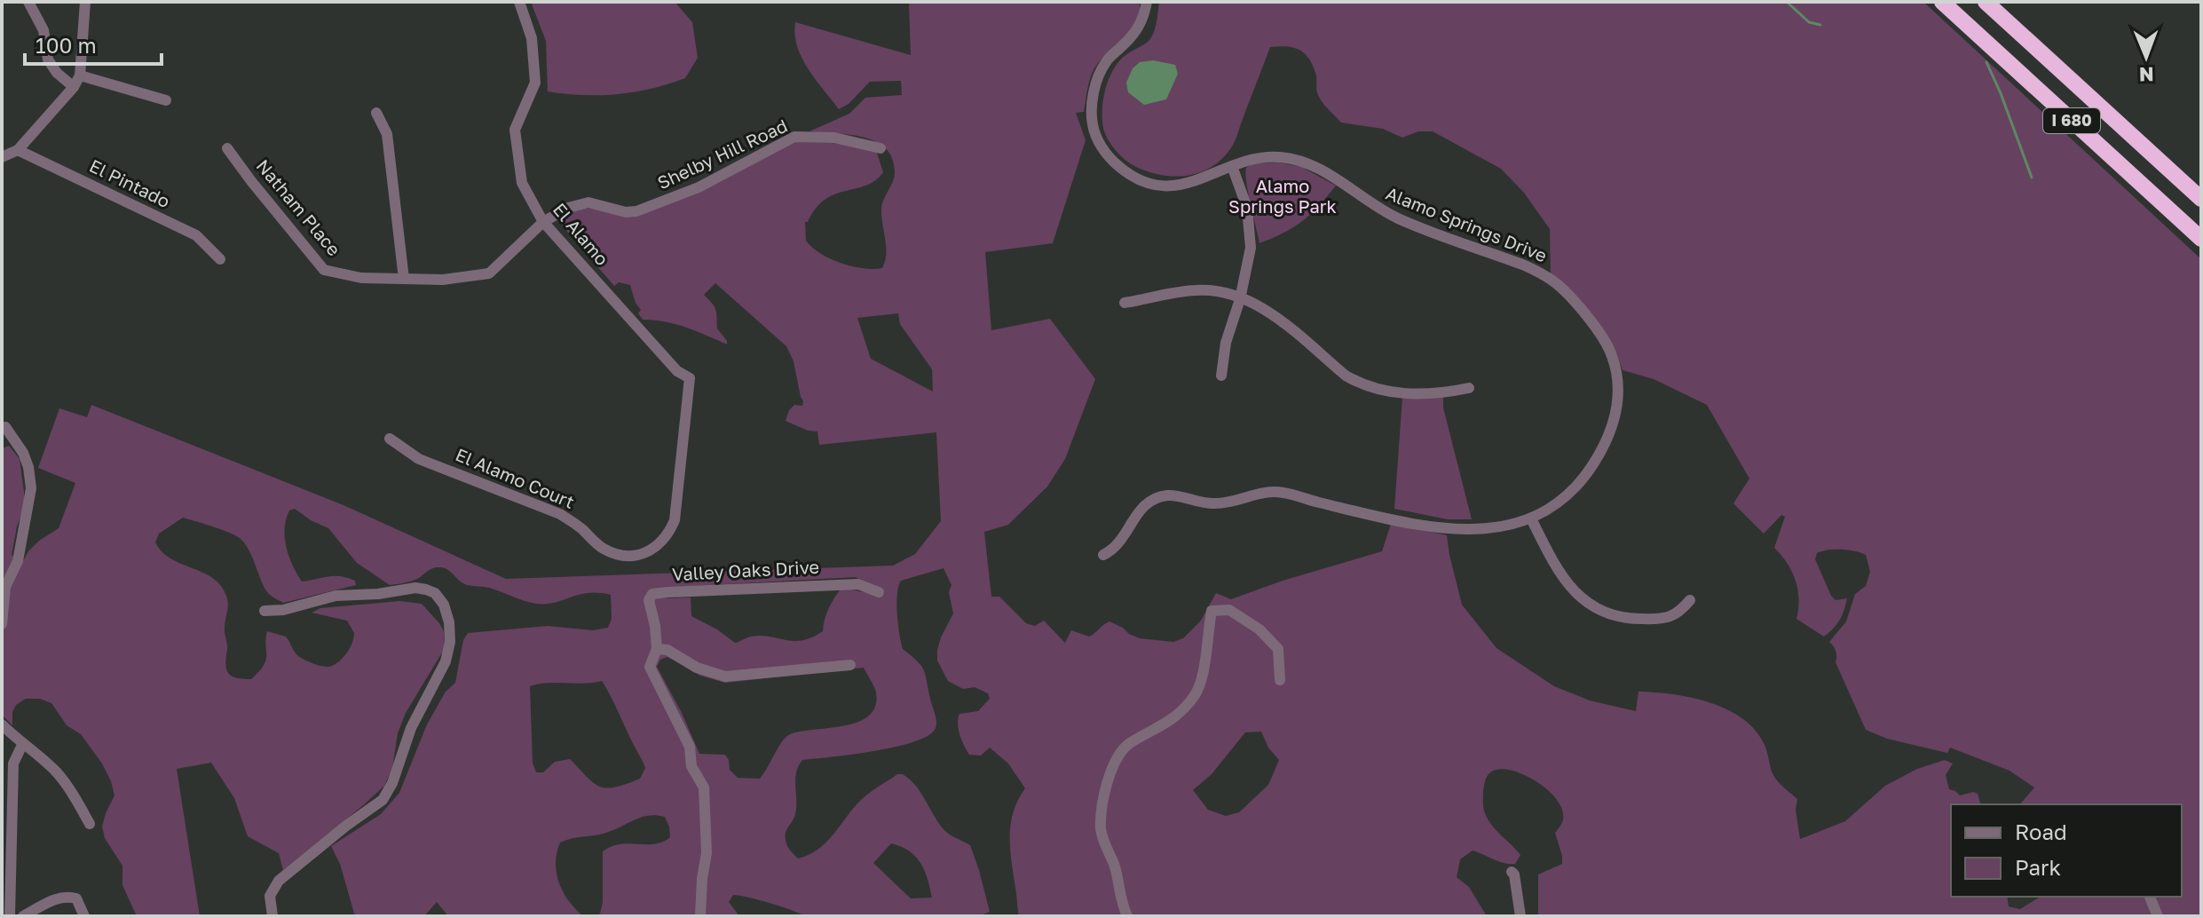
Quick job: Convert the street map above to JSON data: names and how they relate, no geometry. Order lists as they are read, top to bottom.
{
  "streets": {
    "highway": ["I 680"],
    "street": [
      "Shelby Hill Road",
      "El Pintado",
      "Natham Place",
      "Alamo Springs Drive",
      "El Alamo",
      "El Alamo Court",
      "Valley Oaks Drive"
    ]
  },
  "crossings": [
    ["Shelby Hill Road", "Natham Place"],
    ["Shelby Hill Road", "El Alamo"],
    ["Natham Place", "El Alamo"],
    ["El Alamo", "El Alamo Court"]
  ],
  "parks": ["Alamo Springs Park"],
  "legend": ["Road", "Park"],
  "scale_bar": "100 m",
  "north": "bottom"
}
